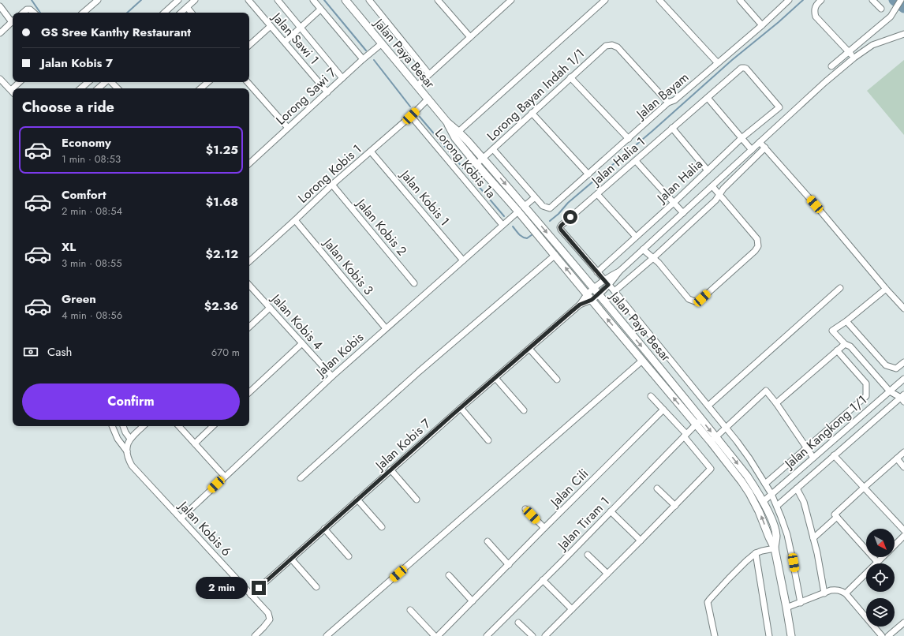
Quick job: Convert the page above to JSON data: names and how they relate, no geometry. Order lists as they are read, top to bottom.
{
  "streets": {
    "street": [
      "Jalan Sawi 1",
      "Jalan Paya Besar",
      "Lorong Bayan Indah 1/1",
      "Jalan Bayam",
      "Lorong Sawi 7",
      "Jalan Halia 1",
      "Lorong Kobis 1a",
      "Lorong Kobis 1",
      "Jalan Halia",
      "Jalan Kobis 1",
      "Jalan Kobis 2",
      "Jalan Kobis 3",
      "Jalan Kobis 4",
      "Jalan Kobis",
      "Jalan Kangkong 1/1",
      "Jalan Kobis 7",
      "Jalan Cili",
      "Jalan Tiram 1",
      "Jalan Kobis 6"
    ]
  },
  "crossings": [
    ["Jalan Sawi 1", "Lorong Sawi 7"],
    ["Jalan Paya Besar", "Lorong Bayan Indah 1/1"],
    ["Jalan Paya Besar", "Lorong Sawi 7"],
    ["Jalan Paya Besar", "Lorong Kobis 1"],
    ["Jalan Paya Besar", "Jalan Kobis"],
    ["Jalan Paya Besar", "Jalan Kangkong 1/1"],
    ["Jalan Paya Besar", "Jalan Kobis 7"],
    ["Jalan Paya Besar", "Jalan Tiram 1"],
    ["Lorong Bayan Indah 1/1", "Jalan Bayam"],
    ["Jalan Halia 1", "Jalan Halia"],
    ["Jalan Halia 1", "Jalan Kangkong 1/1"],
    ["Lorong Kobis 1a", "Lorong Kobis 1"],
    ["Lorong Kobis 1a", "Jalan Kobis"],
    ["Lorong Kobis 1", "Jalan Kobis 1"],
    ["Lorong Kobis 1", "Jalan Kobis 2"],
    ["Lorong Kobis 1", "Jalan Kobis 3"],
    ["Jalan Kobis 1", "Jalan Kobis"],
    ["Jalan Kobis 3", "Jalan Kobis"],
    ["Jalan Kobis 4", "Jalan Kobis"],
    ["Jalan Kobis", "Jalan Kobis 6"],
    ["Jalan Kobis 7", "Jalan Kobis 6"]
  ],
  "north": "bottom right",
  "page": {
    "banner": ["GS Sree Kanthy Restaurant", "Jalan Kobis 7"],
    "heading": "Choose a ride",
    "list": [
      {
        "name": "Economy",
        "note": "1 min · 08:53",
        "value": "$1.25"
      },
      {
        "name": "Comfort",
        "note": "2 min · 08:54",
        "value": "$1.68"
      },
      {
        "name": "XL",
        "note": "3 min · 08:55",
        "value": "$2.12"
      },
      {
        "name": "Green",
        "note": "4 min · 08:56",
        "value": "$2.36"
      }
    ],
    "pay": ["Cash", "670 m"],
    "buttons": "Confirm",
    "bubble": "2 min"
  }
}
